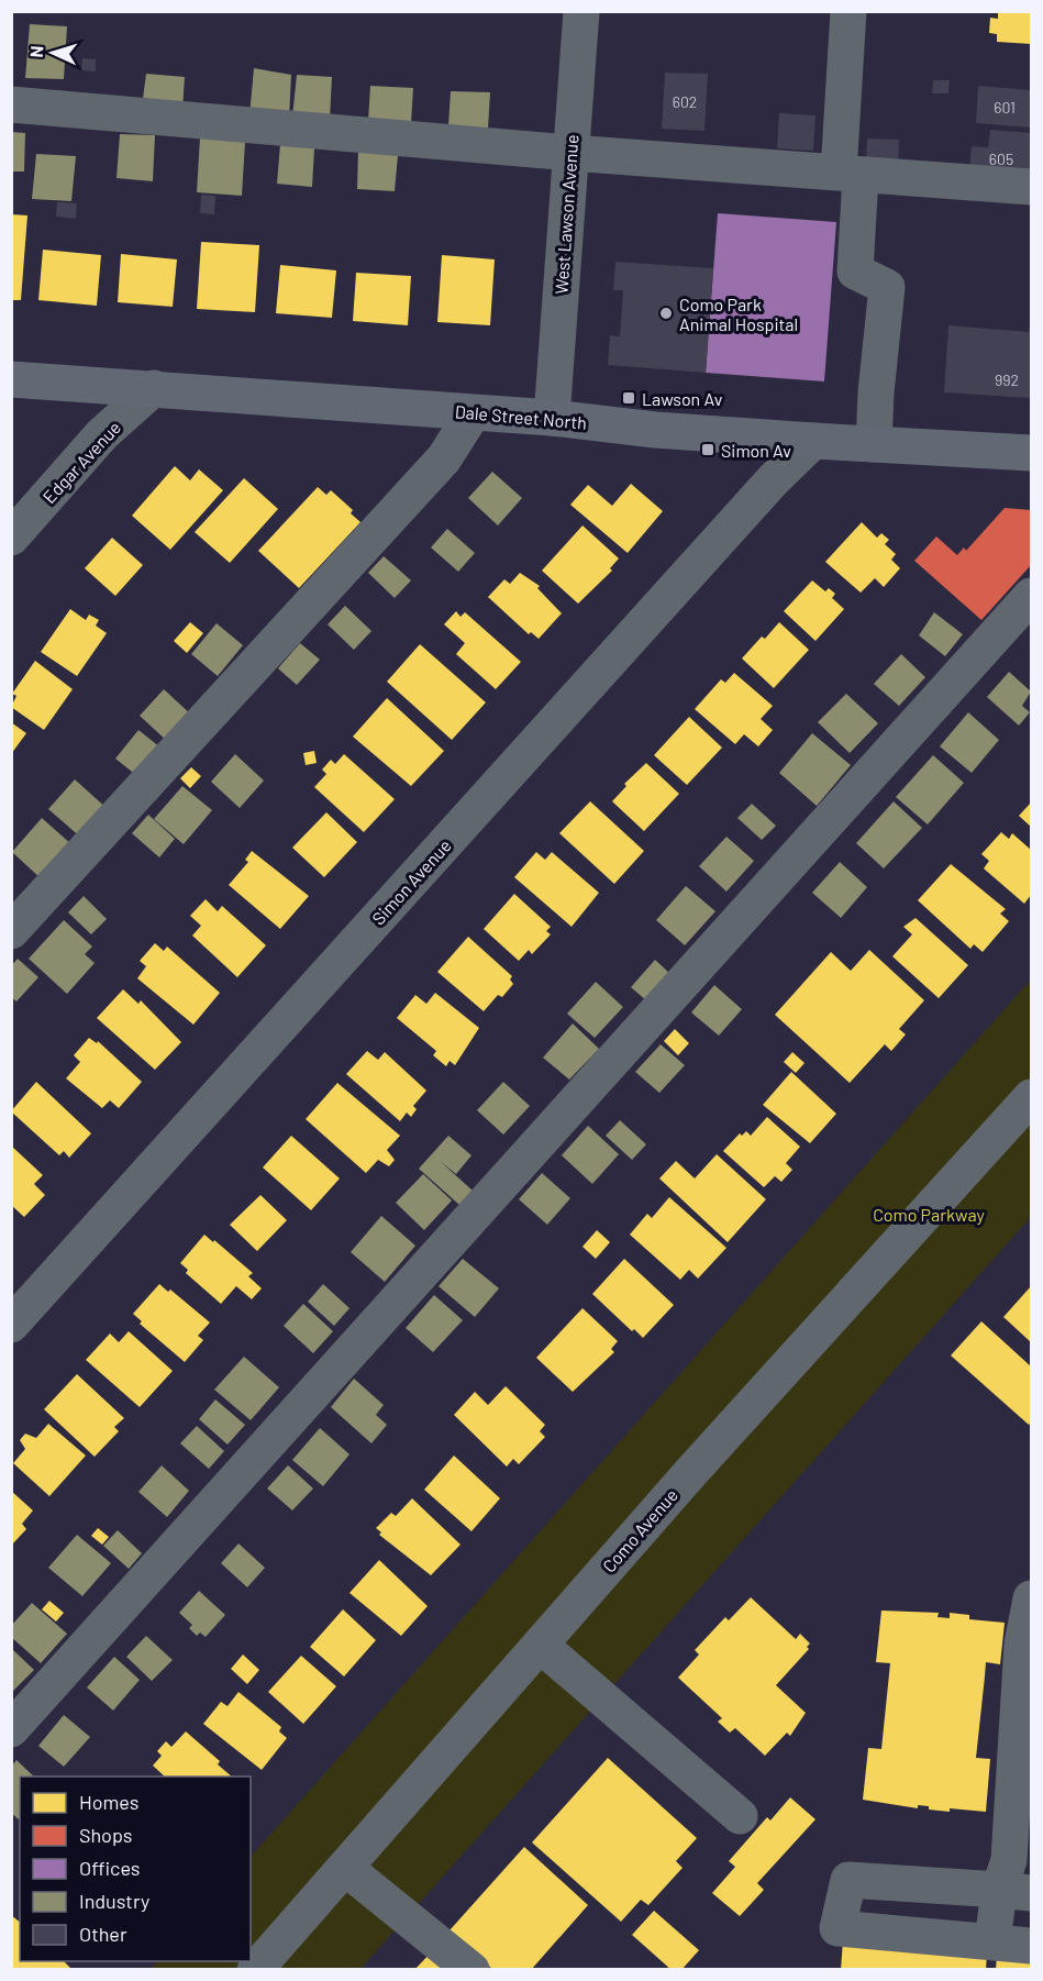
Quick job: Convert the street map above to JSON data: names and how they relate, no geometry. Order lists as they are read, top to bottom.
{
  "streets": {
    "main road": ["Dale Street North"],
    "street": [
      "West Lawson Avenue",
      "Edgar Avenue",
      "Simon Avenue",
      "Como Avenue"
    ]
  },
  "crossings": [
    ["West Lawson Avenue", "Dale Street North"],
    ["Dale Street North", "Edgar Avenue"],
    ["Dale Street North", "Simon Avenue"]
  ],
  "parks": ["Como Parkway"],
  "places": {
    "other": ["Como Park Animal Hospital"],
    "transit": ["Lawson Av", "Simon Av"]
  },
  "house_numbers": [
    "602",
    "601",
    "605",
    "992"
  ],
  "legend": [
    "Homes",
    "Shops",
    "Offices",
    "Industry",
    "Other"
  ],
  "north": "left"
}
